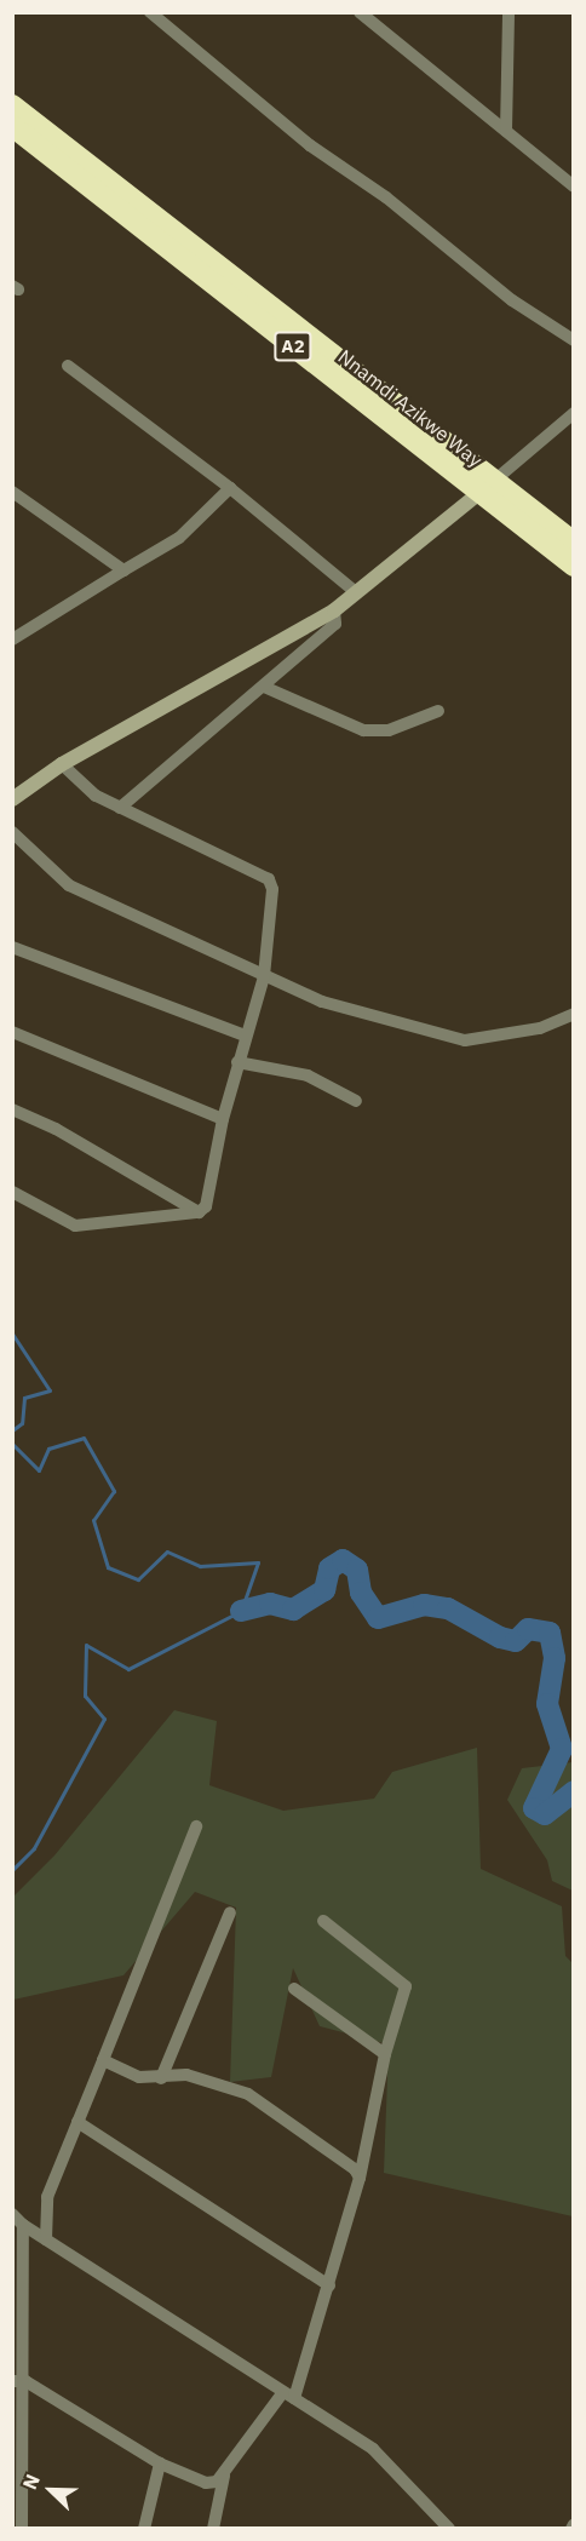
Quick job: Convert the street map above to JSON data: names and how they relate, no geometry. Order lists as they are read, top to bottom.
{
  "streets": {
    "highway": ["A2", "Nnamdi Azikwe Way"]
  },
  "north": "top left"
}
